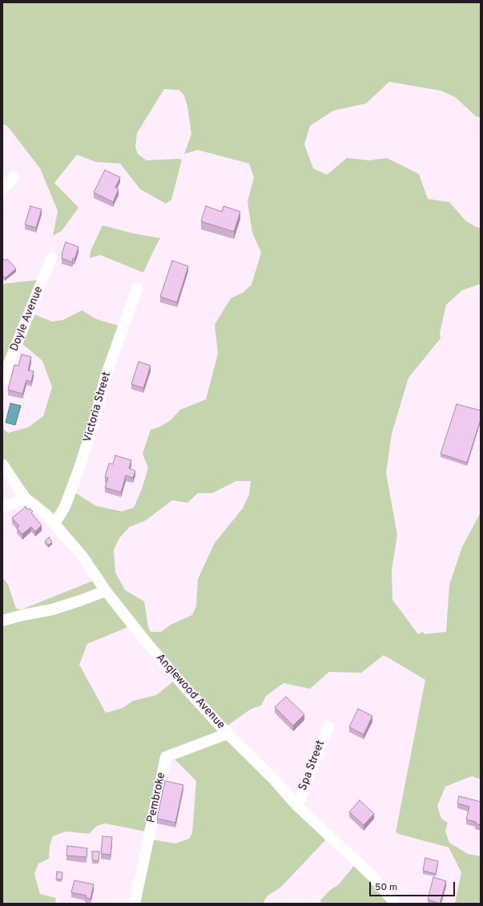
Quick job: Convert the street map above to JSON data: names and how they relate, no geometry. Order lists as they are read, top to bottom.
{
  "streets": {
    "street": [
      "Doyle Avenue",
      "Victoria Street",
      "Anglewood Avenue",
      "Spa Street",
      "Pembroke"
    ]
  },
  "crossings": [
    ["Victoria Street", "Anglewood Avenue"],
    ["Anglewood Avenue", "Spa Street"],
    ["Anglewood Avenue", "Pembroke"]
  ],
  "scale_bar": "50 m"
}
